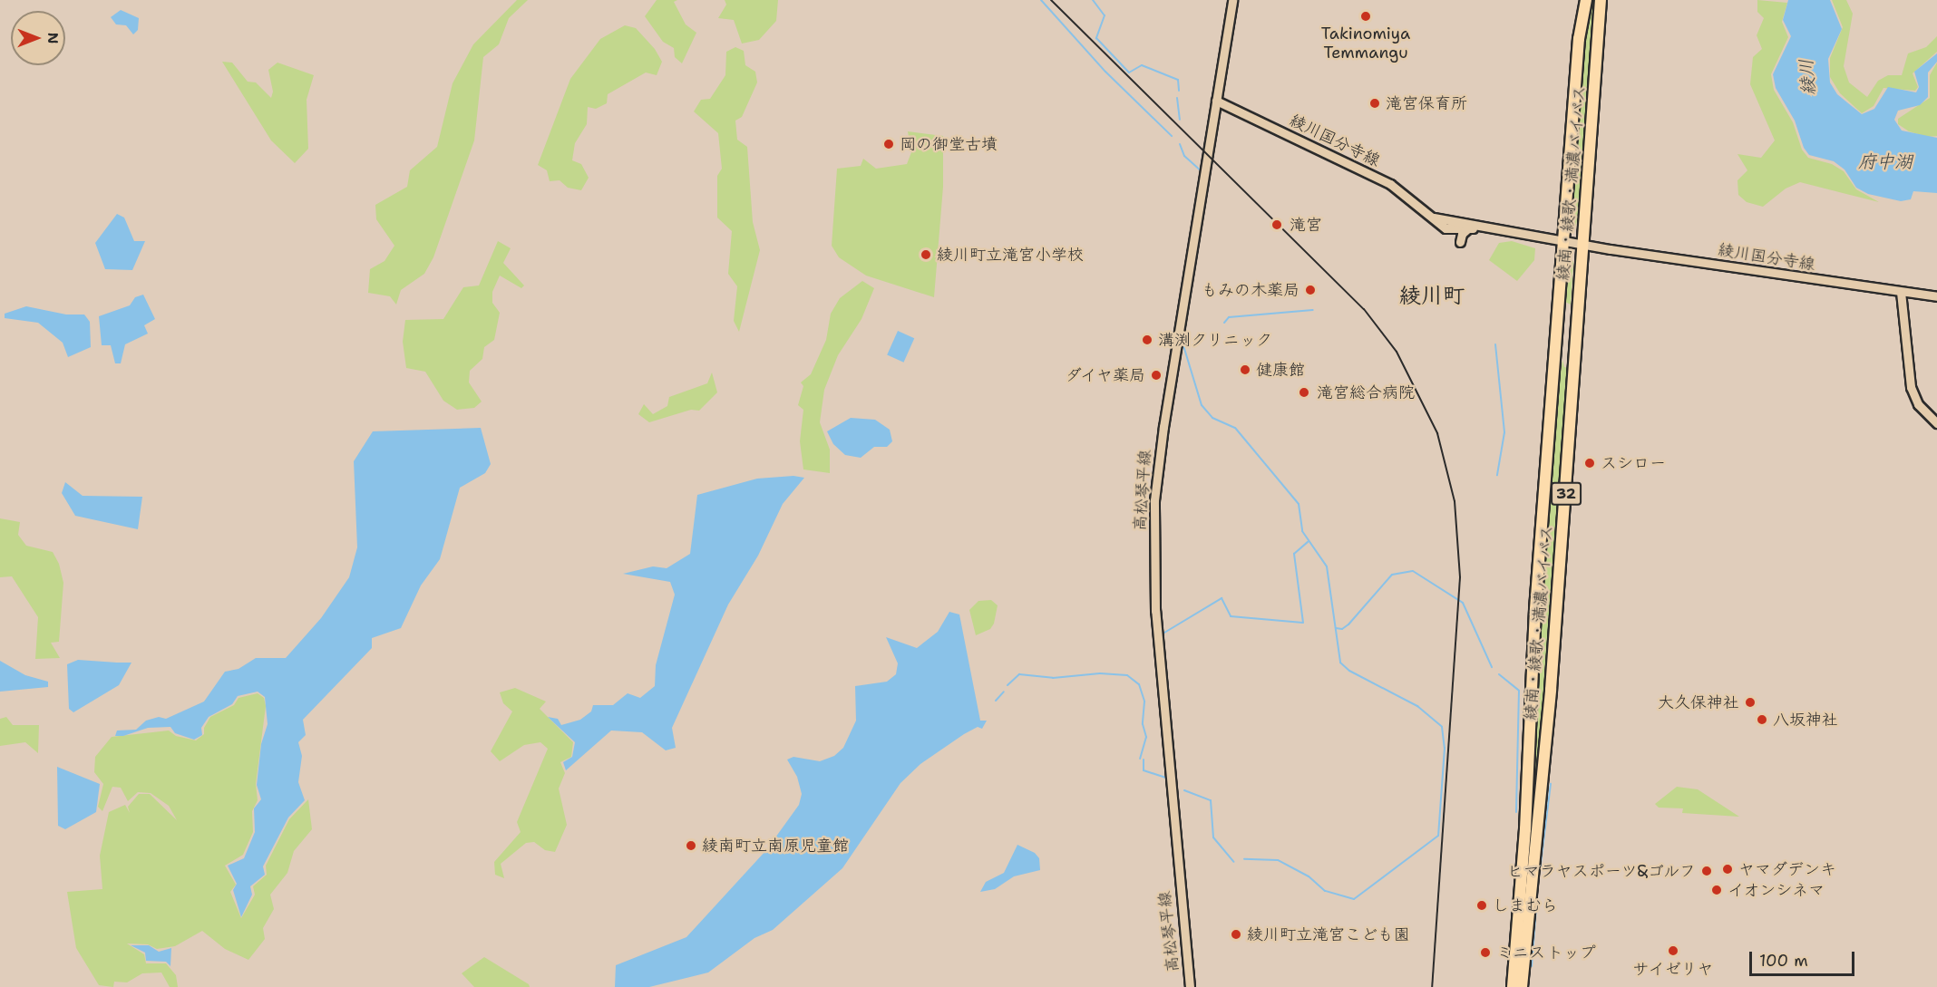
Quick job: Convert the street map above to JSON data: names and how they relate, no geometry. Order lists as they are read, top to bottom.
{
  "streets": {
    "highway": ["綾南・綾歌・満濃バイパス", "32"],
    "main road": ["綾川国分寺線", "高松琴平線"]
  },
  "crossings": [
    ["綾川国分寺線", "綾南・綾歌・満濃バイパス"],
    ["綾川国分寺線", "高松琴平線"]
  ],
  "districts": ["綾川町"],
  "water": ["綾川", "府中湖"],
  "places": [
    "Takinomiya Temmangu",
    "滝宮保育所",
    "岡の御堂古墳",
    "滝宮",
    "綾川町立滝宮小学校",
    "もみの木薬局",
    "溝渕クリニック",
    "健康館",
    "ダイヤ薬局",
    "滝宮総合病院",
    "スシロー",
    "大久保神社",
    "八坂神社",
    "綾南町立南原児童館",
    "ヤマダデンキ",
    "ヒマラヤスポーツ&ゴルフ",
    "イオンシネマ",
    "しまむら",
    "綾川町立滝宮こども園",
    "サイゼリヤ",
    "ミニストップ"
  ],
  "scale_bar": "100 m",
  "north": "right"
}
